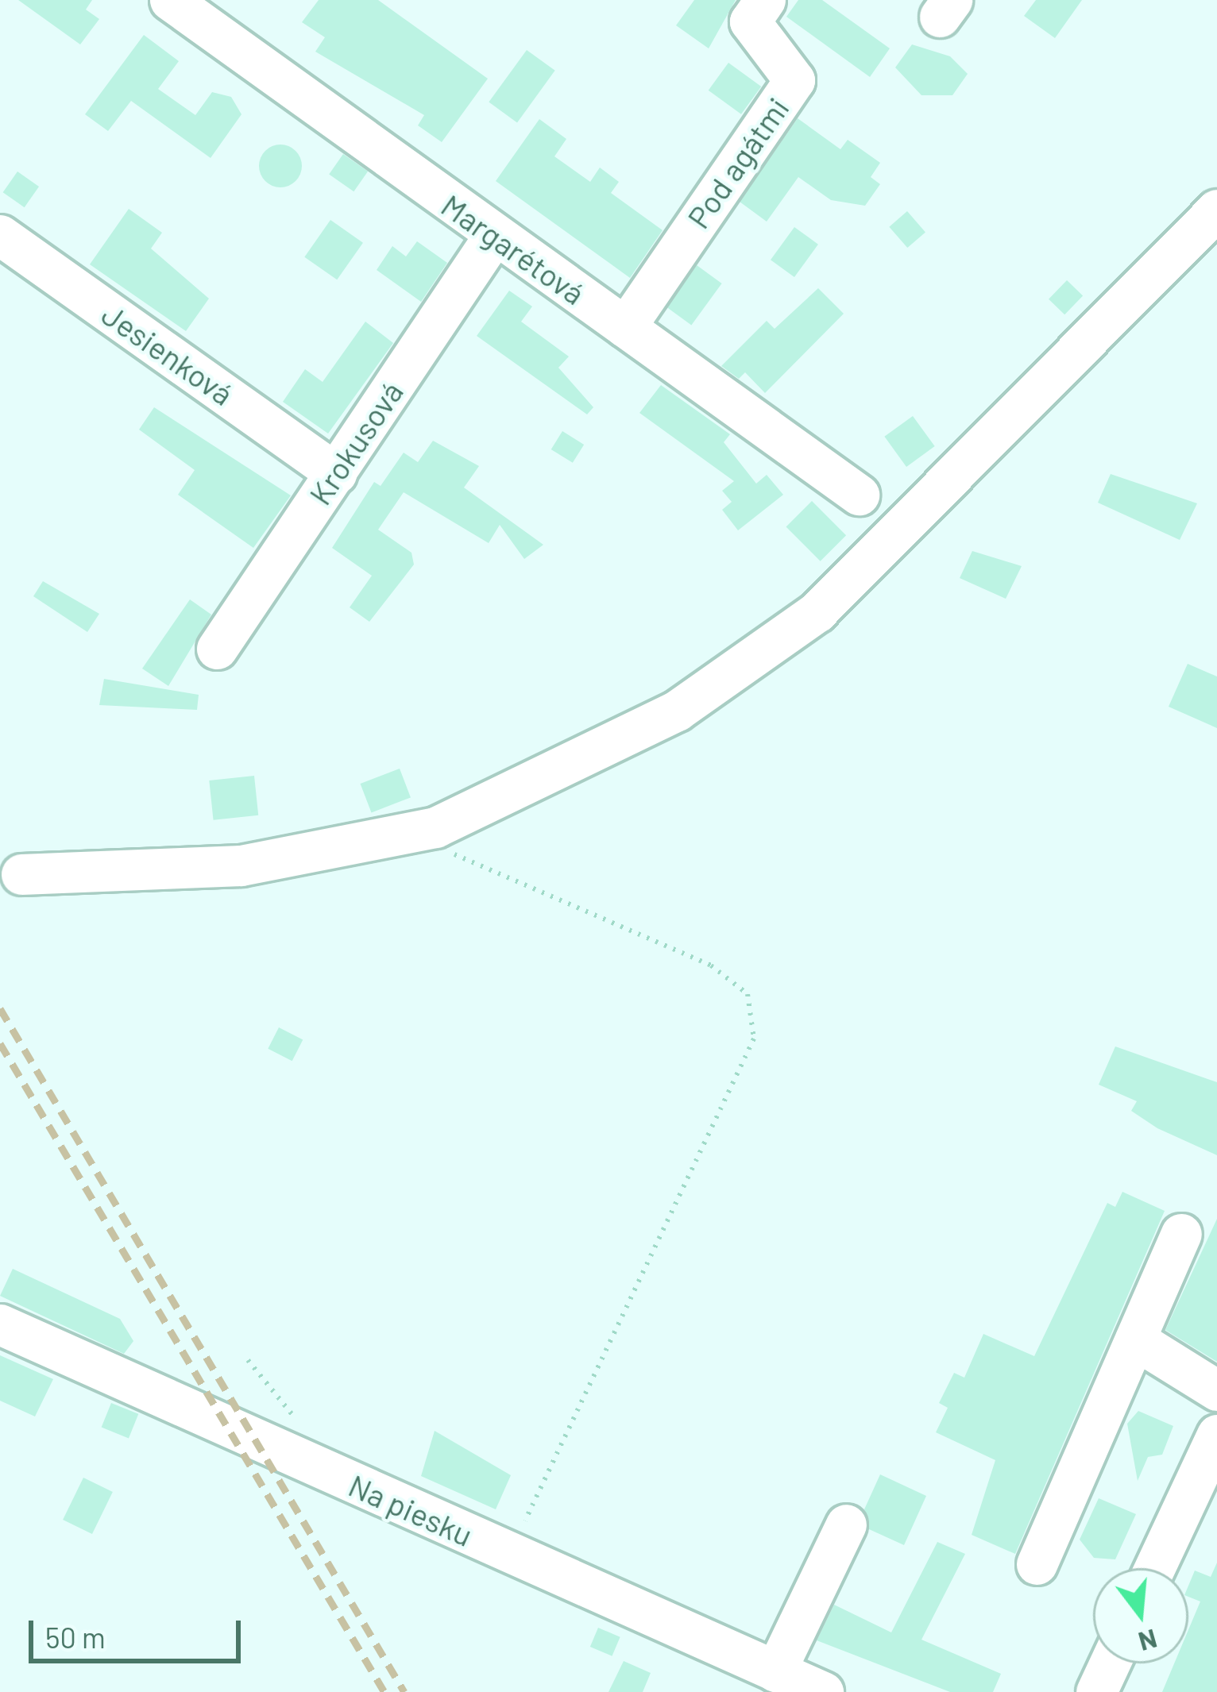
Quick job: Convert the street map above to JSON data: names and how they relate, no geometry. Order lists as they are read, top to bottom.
{
  "streets": {
    "street": [
      "Pod agátmi",
      "Margarétová",
      "Jesienková",
      "Krokusová",
      "Na piesku"
    ]
  },
  "crossings": [
    ["Pod agátmi", "Margarétová"],
    ["Margarétová", "Krokusová"],
    ["Jesienková", "Krokusová"]
  ],
  "scale_bar": "50 m",
  "north": "bottom"
}
